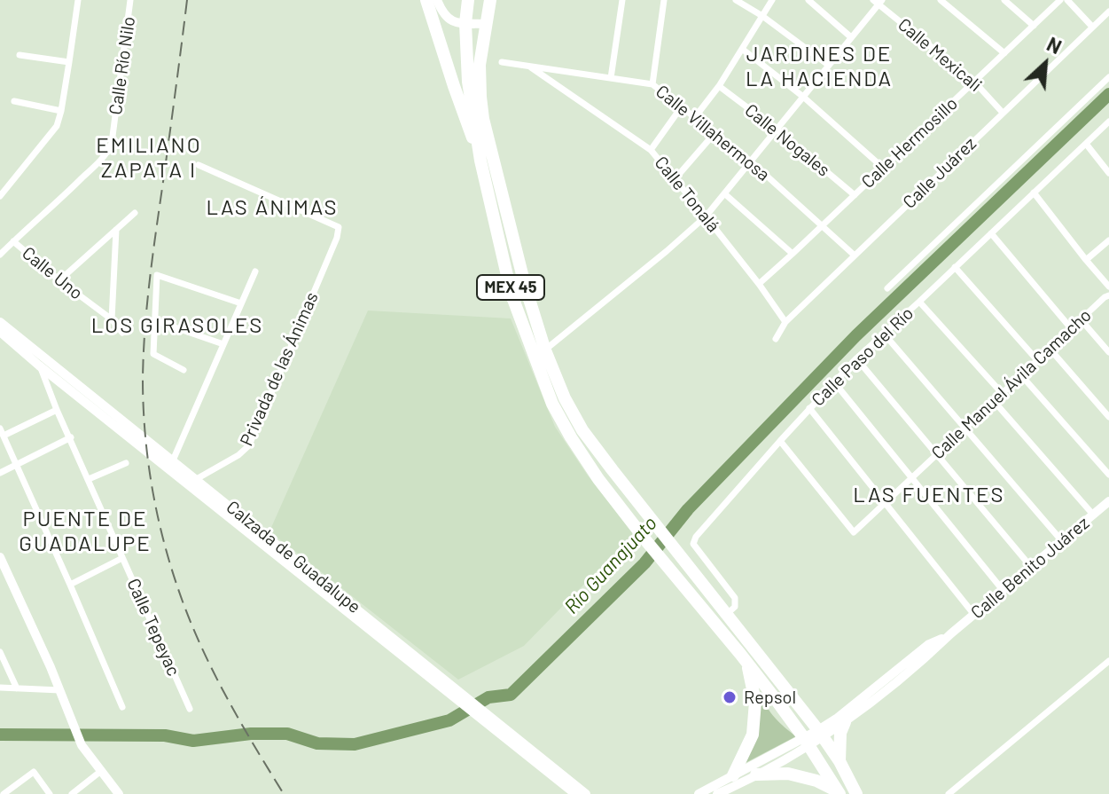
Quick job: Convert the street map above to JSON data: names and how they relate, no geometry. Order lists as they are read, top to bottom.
{
  "streets": {
    "highway": ["MEX 45"],
    "main road": ["Calzada de Guadalupe", "Calle Benito Juárez"],
    "street": [
      "Calle Mexicali",
      "Calle Río Nilo",
      "Calle Villahermosa",
      "Calle Nogales",
      "Calle Hermosillo",
      "Calle Juárez",
      "Calle Tonalá",
      "Calle Uno",
      "Calle Paso del Río",
      "Privada de las Ánimas",
      "Calle Manuel Ávila Camacho",
      "Calle Tepeyac"
    ]
  },
  "crossings": [
    ["Calle Mexicali", "Calle Hermosillo"],
    ["Calle Mexicali", "Calle Juárez"],
    ["Calle Río Nilo", "Calle Uno"],
    ["Calle Villahermosa", "Calle Hermosillo"],
    ["Calle Villahermosa", "Calle Juárez"],
    ["Calle Villahermosa", "Calle Tonalá"],
    ["Calle Nogales", "Calle Hermosillo"],
    ["Calle Hermosillo", "Calle Tonalá"],
    ["Calle Juárez", "Calle Tonalá"],
    ["MEX 45", "Calle Paso del Río"],
    ["MEX 45", "Calle Benito Juárez"],
    ["Calle Paso del Río", "Calle Manuel Ávila Camacho"],
    ["Privada de las Ánimas", "Calzada de Guadalupe"],
    ["Calzada de Guadalupe", "Calle Tepeyac"]
  ],
  "districts": [
    "JARDINES DE LA HACIENDA",
    "EMILIANO ZAPATA I",
    "LAS ÁNIMAS",
    "LOS GIRASOLES",
    "LAS FUENTES",
    "PUENTE DE GUADALUPE"
  ],
  "water": ["Río Guanajuato"],
  "places": ["Repsol"],
  "north": "top right"
}
